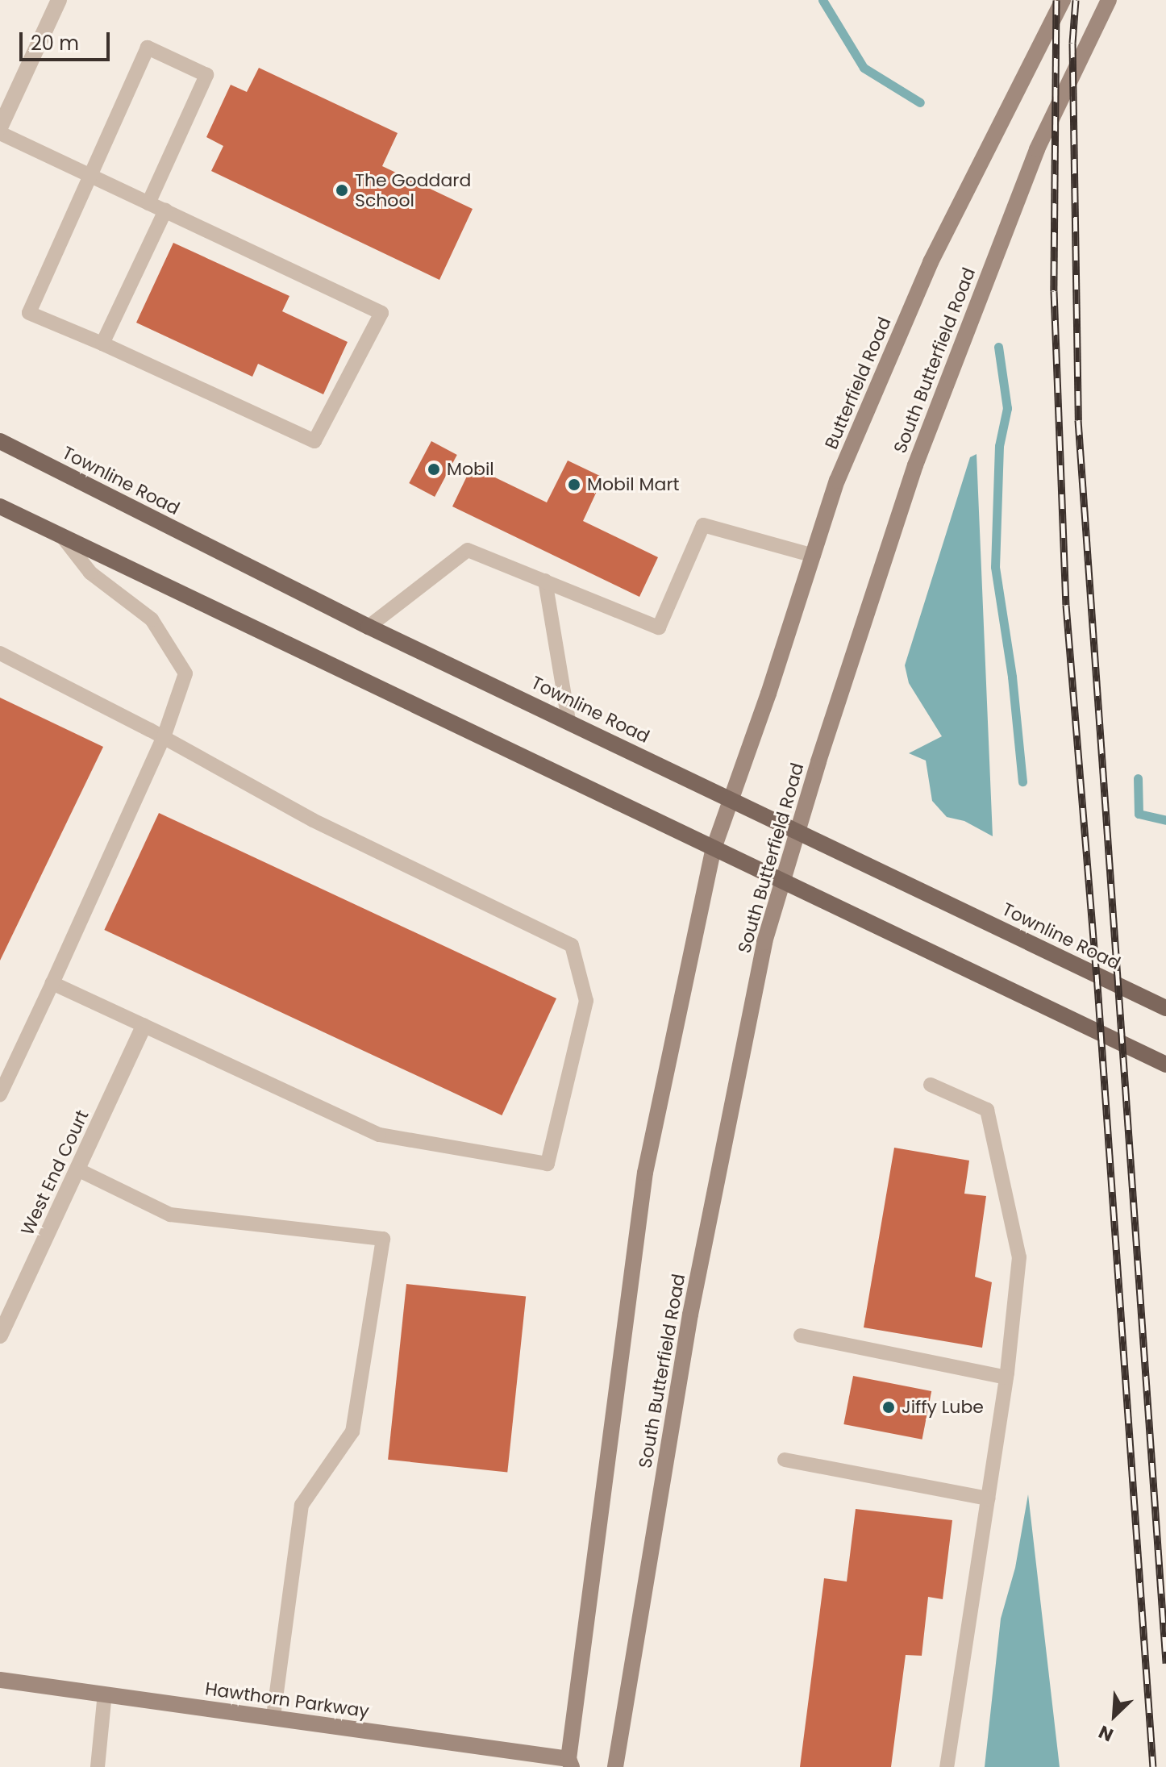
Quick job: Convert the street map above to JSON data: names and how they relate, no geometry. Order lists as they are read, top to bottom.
{
  "streets": {
    "main road": [
      "South Butterfield Road",
      "Butterfield Road",
      "Townline Road",
      "Hawthorn Parkway"
    ],
    "street": ["West End Court"]
  },
  "crossings": [
    ["South Butterfield Road", "Townline Road"],
    ["Butterfield Road", "Townline Road"]
  ],
  "places": [
    "The Goddard School",
    "Mobil",
    "Mobil Mart",
    "Jiffy Lube"
  ],
  "scale_bar": "20 m",
  "north": "bottom left"
}
